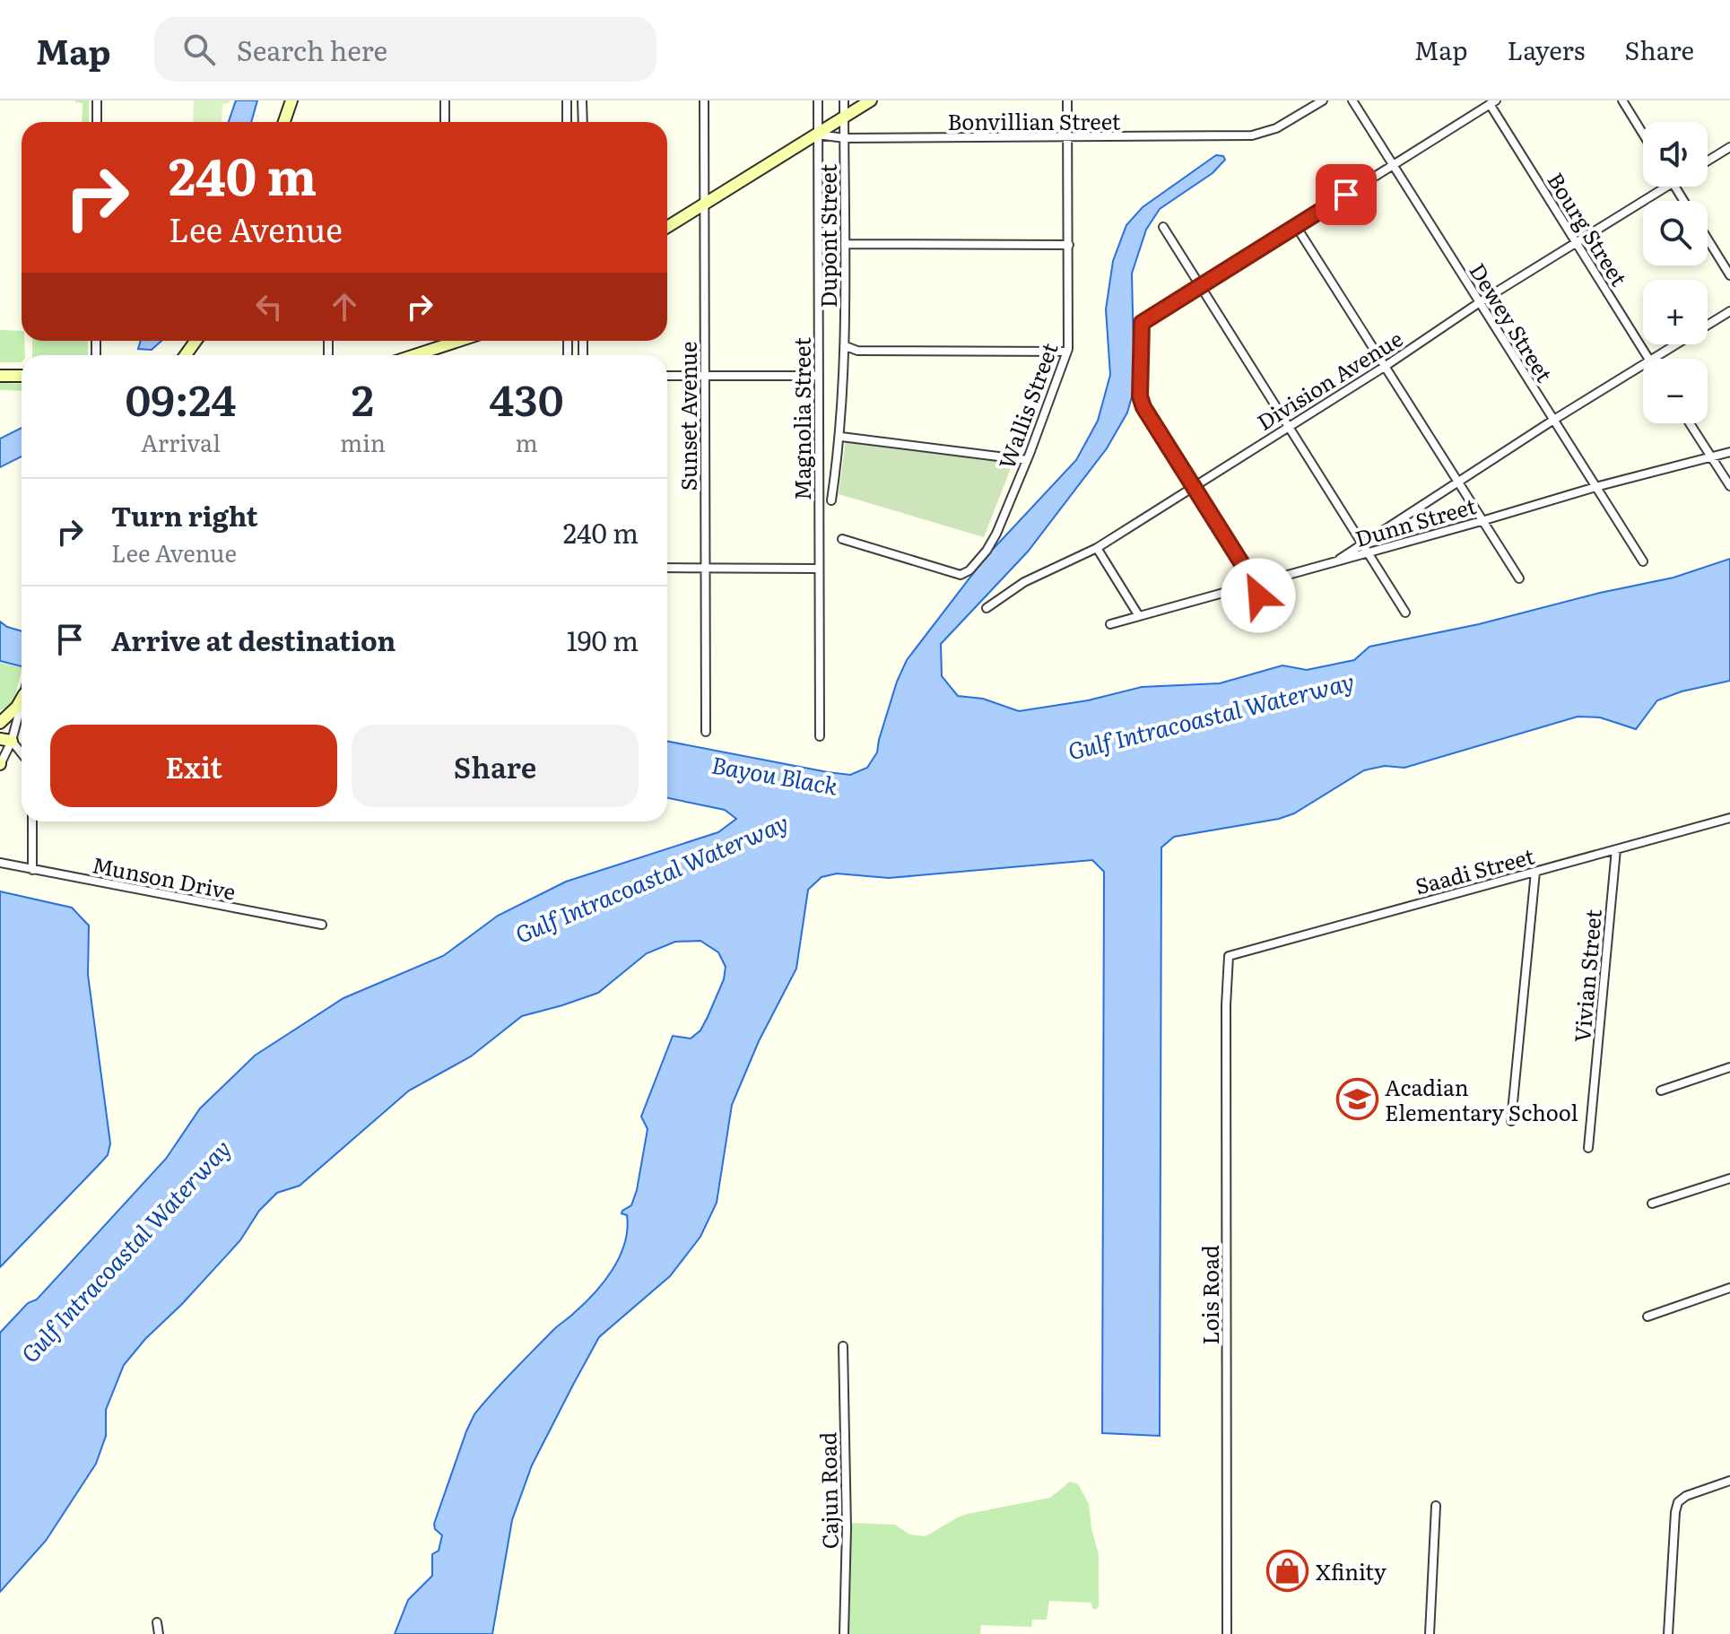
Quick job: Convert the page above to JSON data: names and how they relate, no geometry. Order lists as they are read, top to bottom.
{
  "streets": {
    "street": [
      "Bonvillian Street",
      "Bourg Street",
      "Dupont Street",
      "Dewey Street",
      "Division Avenue",
      "Wallis Street",
      "Sunset Avenue",
      "Magnolia Street",
      "Dunn Street",
      "Saadi Street",
      "Munson Drive",
      "Vivian Street",
      "Lois Road",
      "Cajun Road"
    ]
  },
  "crossings": [
    ["Bonvillian Street", "Dupont Street"],
    ["Bonvillian Street", "Wallis Street"],
    ["Bonvillian Street", "Magnolia Street"],
    ["Bourg Street", "Division Avenue"],
    ["Dewey Street", "Division Avenue"],
    ["Dewey Street", "Dunn Street"],
    ["Saadi Street", "Vivian Street"],
    ["Saadi Street", "Lois Road"]
  ],
  "water": ["Gulf Intracoastal Waterway", "Bayou Black"],
  "places": {
    "school or university": ["Acadian Elementary School"],
    "shop": ["Xfinity"]
  },
  "page": {
    "header": "Map",
    "search": "Search here",
    "nav": ["Map", "Layers", "Share"],
    "map_buttons": ["+", "−"],
    "turn": ["240 m", "Lee Avenue"],
    "eta": [
      "09:24",
      "Arrival",
      "2",
      "min",
      "430",
      "m"
    ],
    "list": [
      {
        "name": "Turn right",
        "note": "Lee Avenue",
        "value": "240 m"
      },
      {
        "name": "Arrive at destination",
        "value": "190 m"
      }
    ],
    "buttons": ["Exit", "Share"]
  }
}
